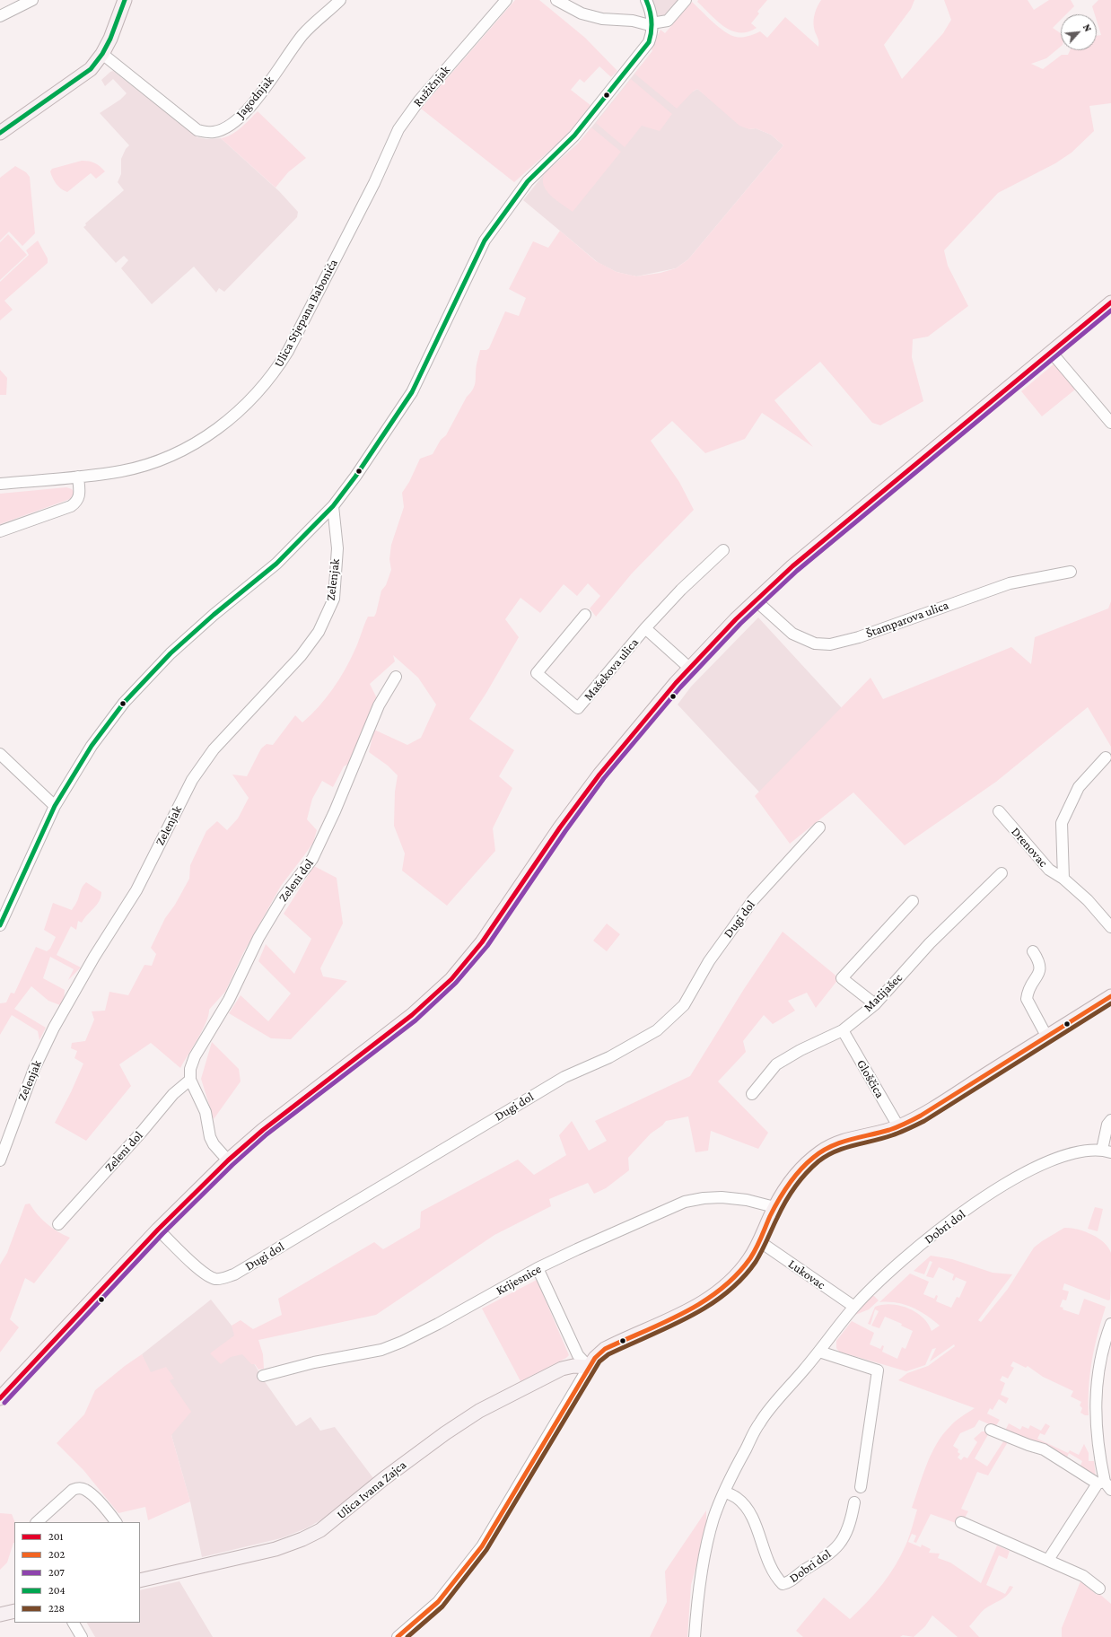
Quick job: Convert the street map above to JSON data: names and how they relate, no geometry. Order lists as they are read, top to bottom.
{
  "streets": {
    "main road": ["Ulica Ivana Zajca"],
    "street": [
      "Ružičnjak",
      "Jagodnjak",
      "Ulica Stjepana Babonića",
      "Zelenjak",
      "Štamparova ulica",
      "Mašekova ulica",
      "Drenovac",
      "Zeleni dol",
      "Dugi dol",
      "Matijašec",
      "Gloščica",
      "Dobri dol",
      "Lukovac",
      "Krijesnice"
    ]
  },
  "crossings": [
    ["Ružičnjak", "Ulica Stjepana Babonića"],
    ["Matijašec", "Gloščica"],
    ["Dobri dol", "Lukovac"]
  ],
  "lines": [
    "transit line 204",
    "transit line 201",
    "transit line 207",
    "transit line 202",
    "transit line 228"
  ],
  "legend": [
    "201",
    "202",
    "207",
    "204",
    "228"
  ],
  "north": "top right"
}
